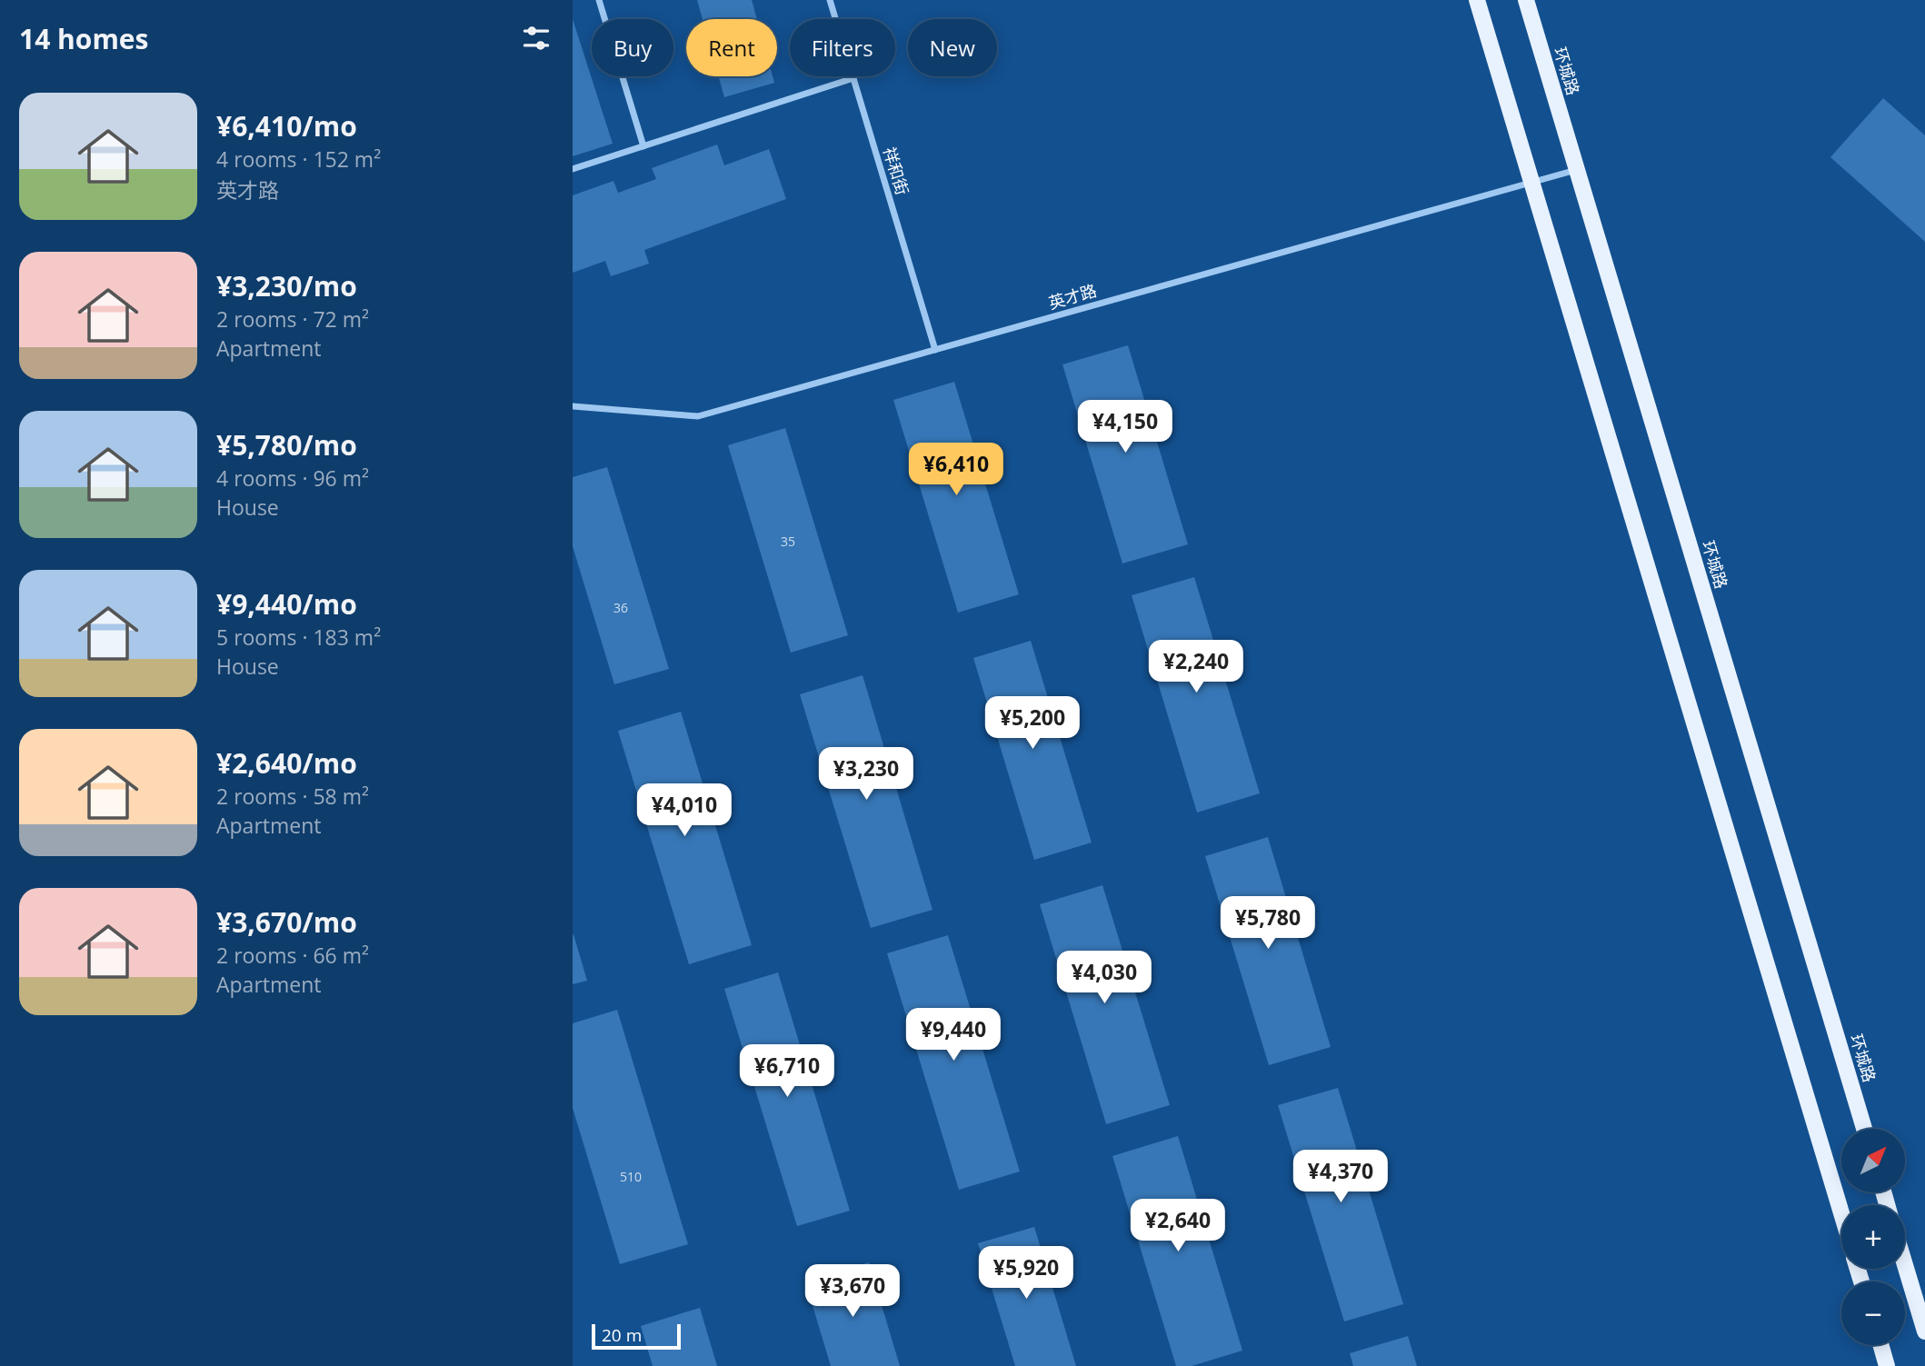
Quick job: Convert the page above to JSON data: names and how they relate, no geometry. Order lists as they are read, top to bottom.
{
  "streets": {
    "main road": ["环城路"],
    "street": ["祥和街", "英才路"]
  },
  "crossings": [
    ["环城路", "英才路"],
    ["祥和街", "英才路"]
  ],
  "house_numbers": ["35", "36", "510"],
  "scale_bar": "20 m",
  "north": "top right",
  "page": {
    "heading": "14 homes",
    "chip": [
      "Buy",
      "Rent",
      "Filters",
      "New"
    ],
    "list": [
      {
        "name": "¥6,410/mo",
        "note": "4 rooms · 152 m² · 英才路"
      },
      {
        "name": "¥3,230/mo",
        "note": "2 rooms · 72 m² · Apartment"
      },
      {
        "name": "¥5,780/mo",
        "note": "4 rooms · 96 m² · House"
      },
      {
        "name": "¥9,440/mo",
        "note": "5 rooms · 183 m² · House"
      },
      {
        "name": "¥2,640/mo",
        "note": "2 rooms · 58 m² · Apartment"
      },
      {
        "name": "¥3,670/mo",
        "note": "2 rooms · 66 m² · Apartment"
      }
    ],
    "price": [
      "¥4,150",
      "¥6,410",
      "¥2,240",
      "¥5,200",
      "¥3,230",
      "¥4,010",
      "¥5,780",
      "¥4,030",
      "¥9,440",
      "¥6,710",
      "¥4,370",
      "¥2,640",
      "¥5,920",
      "¥3,670"
    ],
    "map_buttons": ["+", "−"],
    "scale": "20 m"
  }
}
